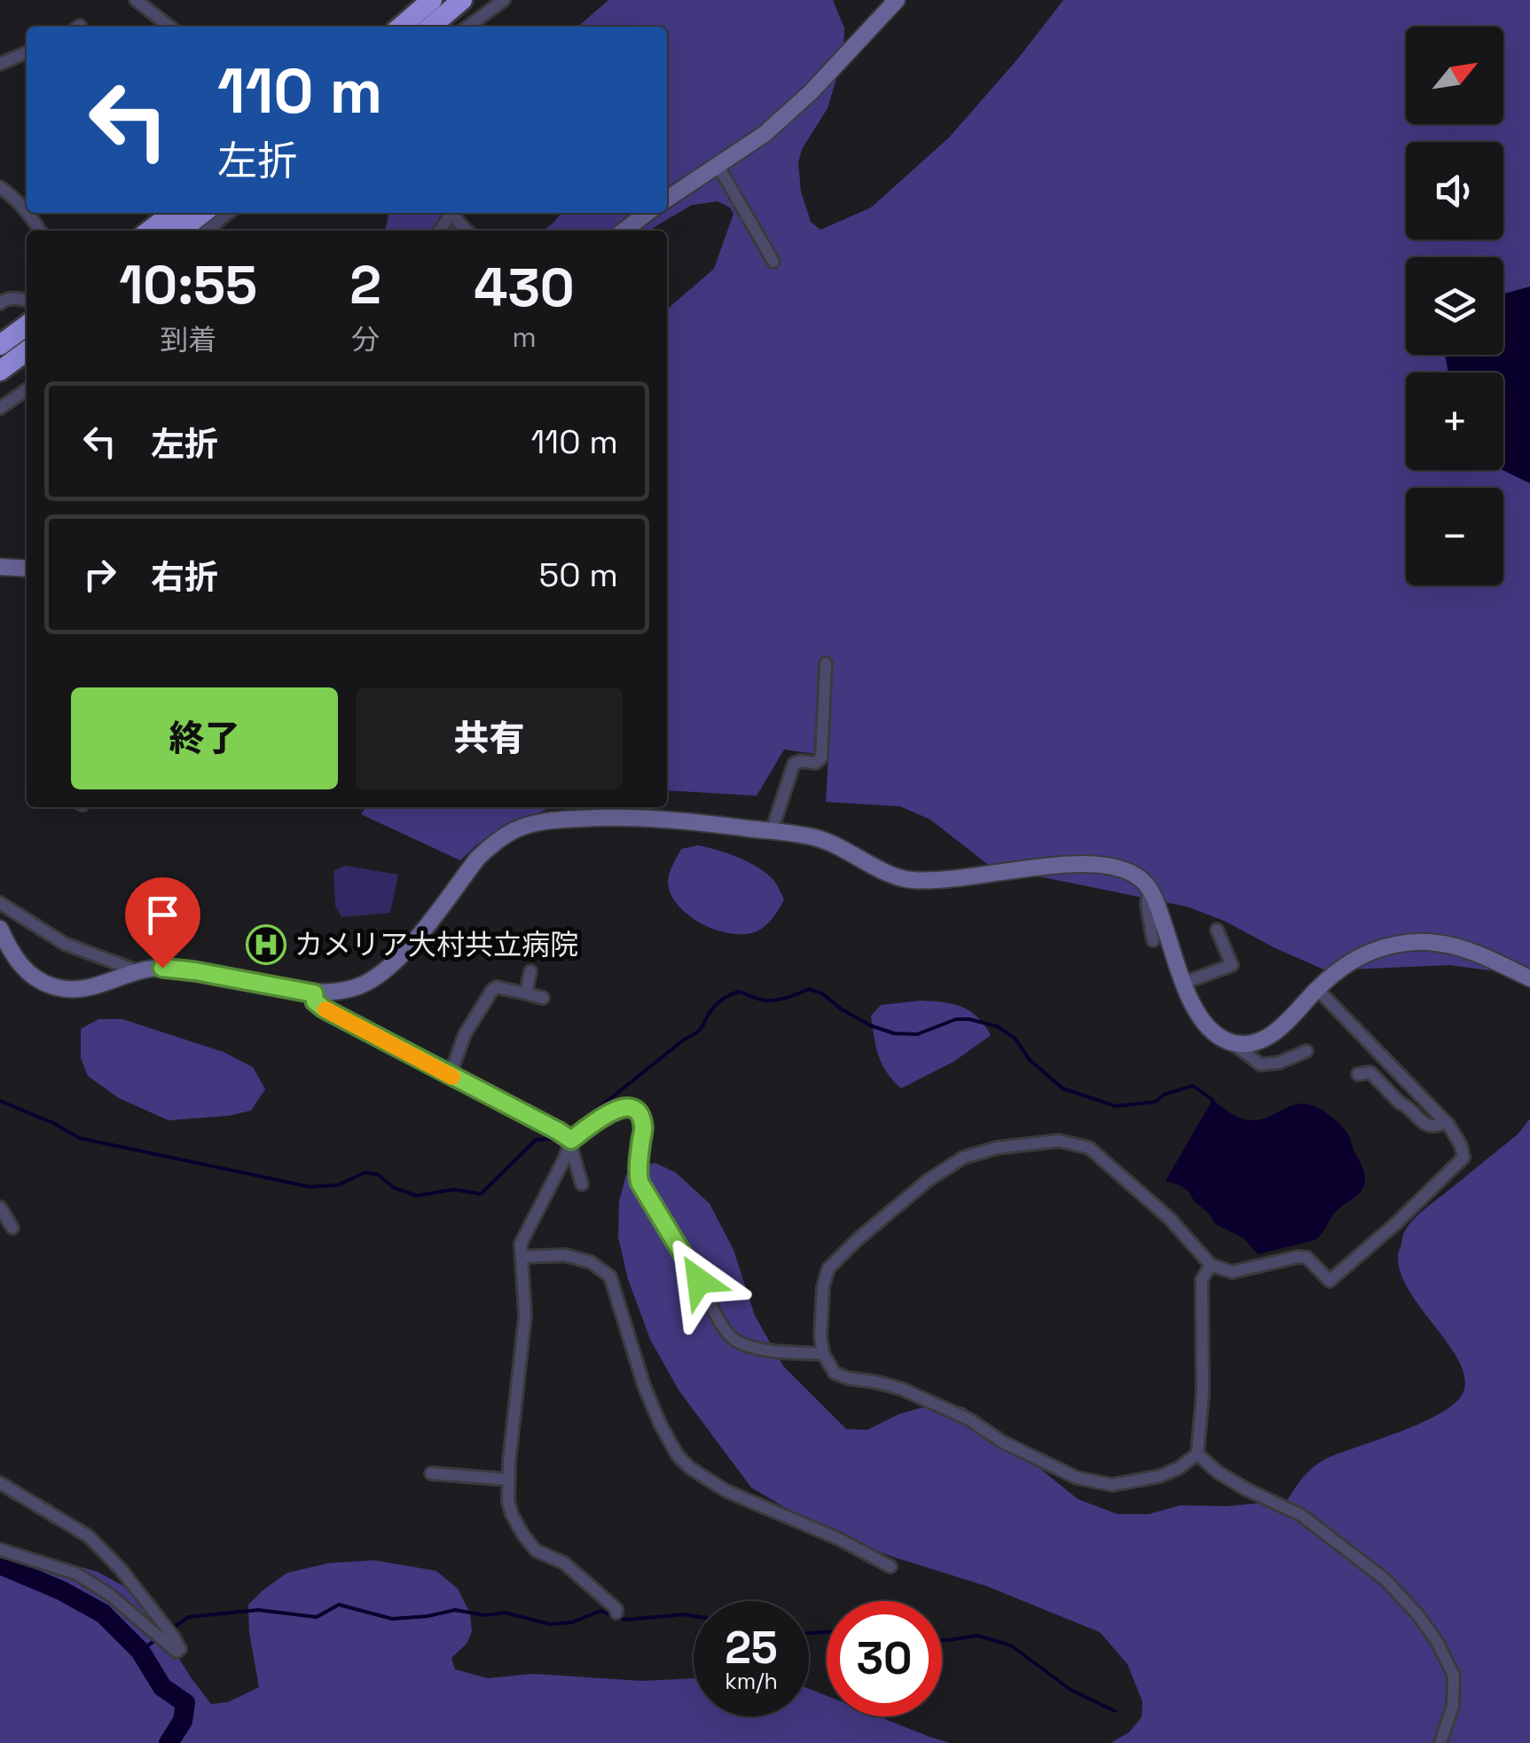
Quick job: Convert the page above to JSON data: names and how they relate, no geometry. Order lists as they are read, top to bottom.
{
  "places": {
    "hospital": ["カメリア大村共立病院"]
  },
  "north": "top right",
  "page": {
    "map_buttons": ["+", "−"],
    "turn": ["110 m", "左折"],
    "eta": [
      "10:55",
      "到着",
      "2",
      "分",
      "430",
      "m"
    ],
    "list": [
      {
        "name": "左折",
        "value": "110 m"
      },
      {
        "name": "右折",
        "value": "50 m"
      }
    ],
    "buttons": ["終了", "共有"],
    "speed": "25 km/h",
    "limit": "30"
  }
}
